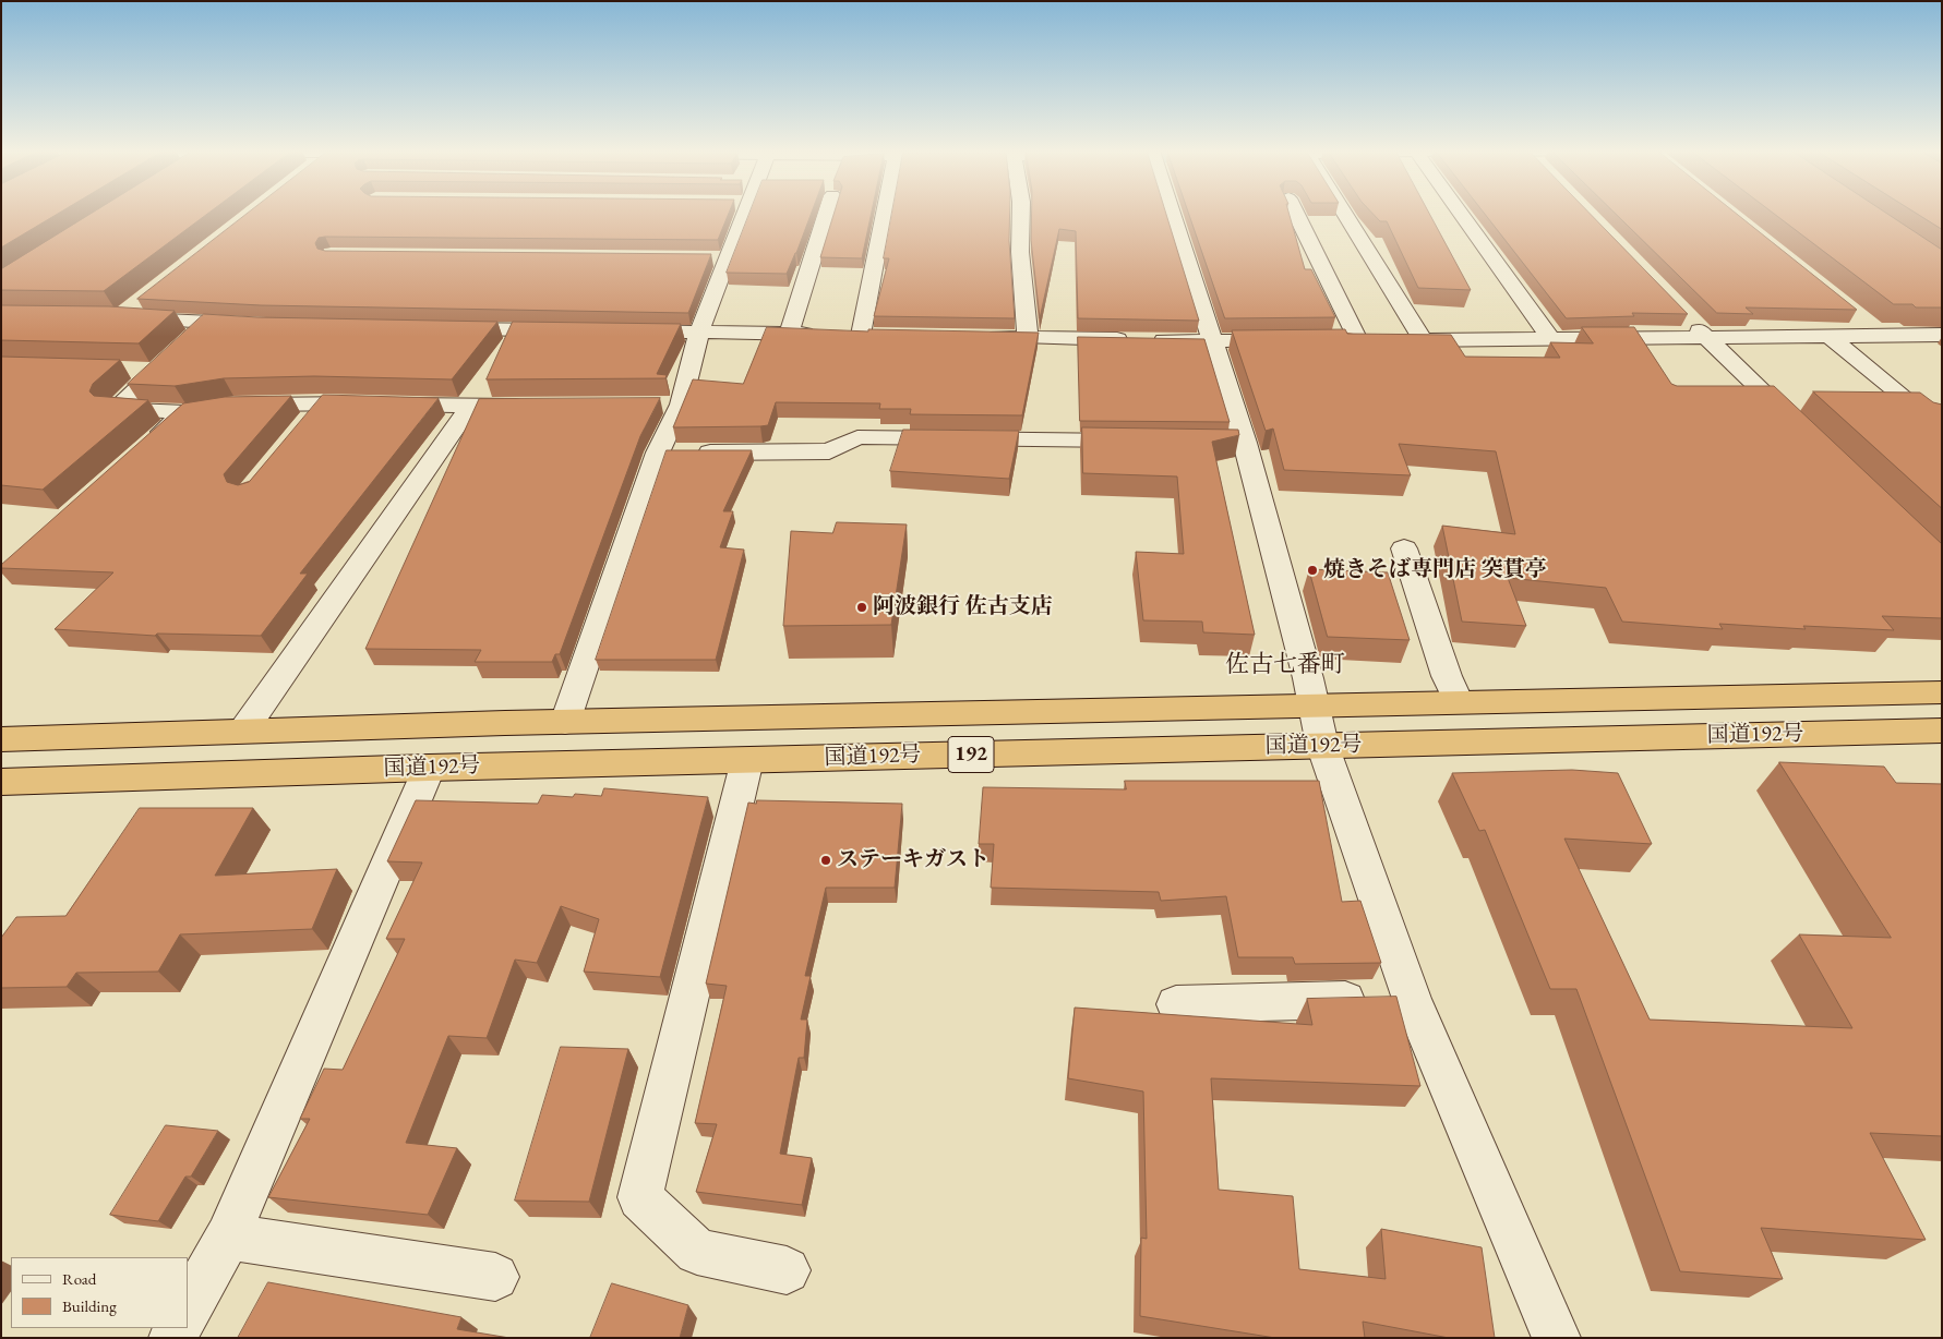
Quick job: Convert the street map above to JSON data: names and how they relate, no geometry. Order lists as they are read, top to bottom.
{
  "streets": {
    "highway": ["国道192号", "192"]
  },
  "districts": ["佐古七番町"],
  "places": ["焼きそば専門店 突貫亭", "阿波銀行 佐古支店", "ステーキガスト"],
  "legend": ["Road", "Building"]
}
